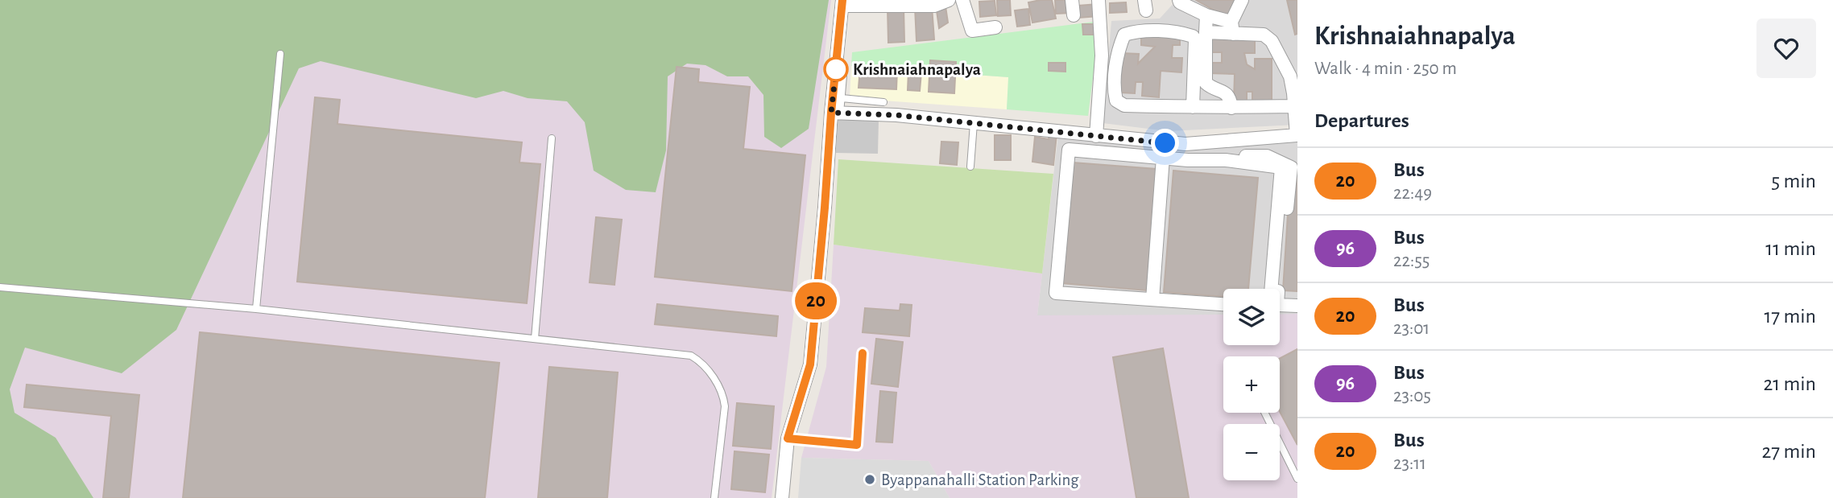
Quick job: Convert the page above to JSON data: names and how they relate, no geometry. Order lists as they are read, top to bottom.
{
  "places": ["Krishnaiahnapalya", "Byappanahalli Station Parking"],
  "lines": ["bus line 20"],
  "page": {
    "on_map": "20",
    "heading": [
      ["Krishnaiahnapalya", "Walk · 4 min · 250 m"],
      "Departures"
    ],
    "list": [
      {
        "mark": "20",
        "name": "Bus",
        "note": "22:49",
        "value": "5 min"
      },
      {
        "mark": "96",
        "name": "Bus",
        "note": "22:55",
        "value": "11 min"
      },
      {
        "mark": "20",
        "name": "Bus",
        "note": "23:01",
        "value": "17 min"
      },
      {
        "mark": "96",
        "name": "Bus",
        "note": "23:05",
        "value": "21 min"
      },
      {
        "mark": "20",
        "name": "Bus",
        "note": "23:11",
        "value": "27 min"
      }
    ],
    "map_buttons": ["+", "−"]
  }
}
